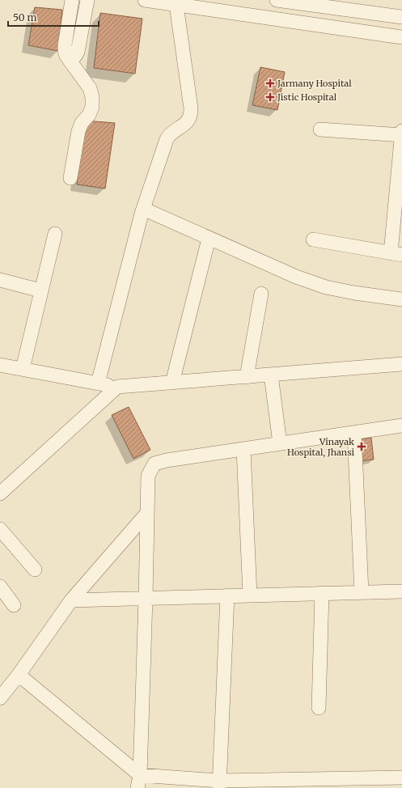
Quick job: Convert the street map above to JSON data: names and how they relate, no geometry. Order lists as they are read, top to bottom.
{
  "places": {
    "health": ["Jarmany Hospital", "Jistic Hospital", "Vinayak Hospital, Jhansi"]
  },
  "scale_bar": "50 m"
}
